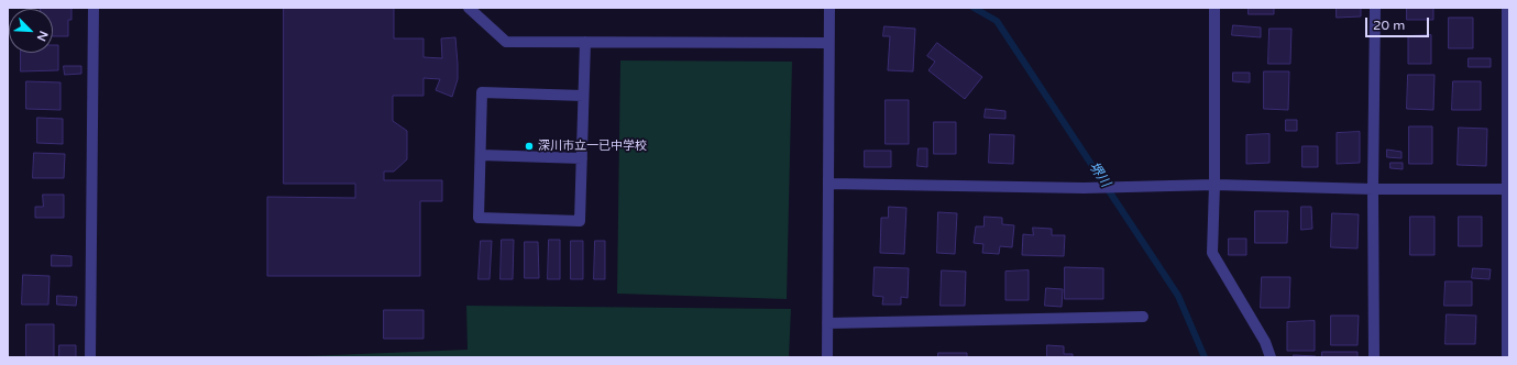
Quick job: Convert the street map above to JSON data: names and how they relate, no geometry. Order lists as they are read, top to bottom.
{
  "water": ["堺川"],
  "places": ["深川市立一已中学校"],
  "scale_bar": "20 m",
  "north": "bottom right"
}
